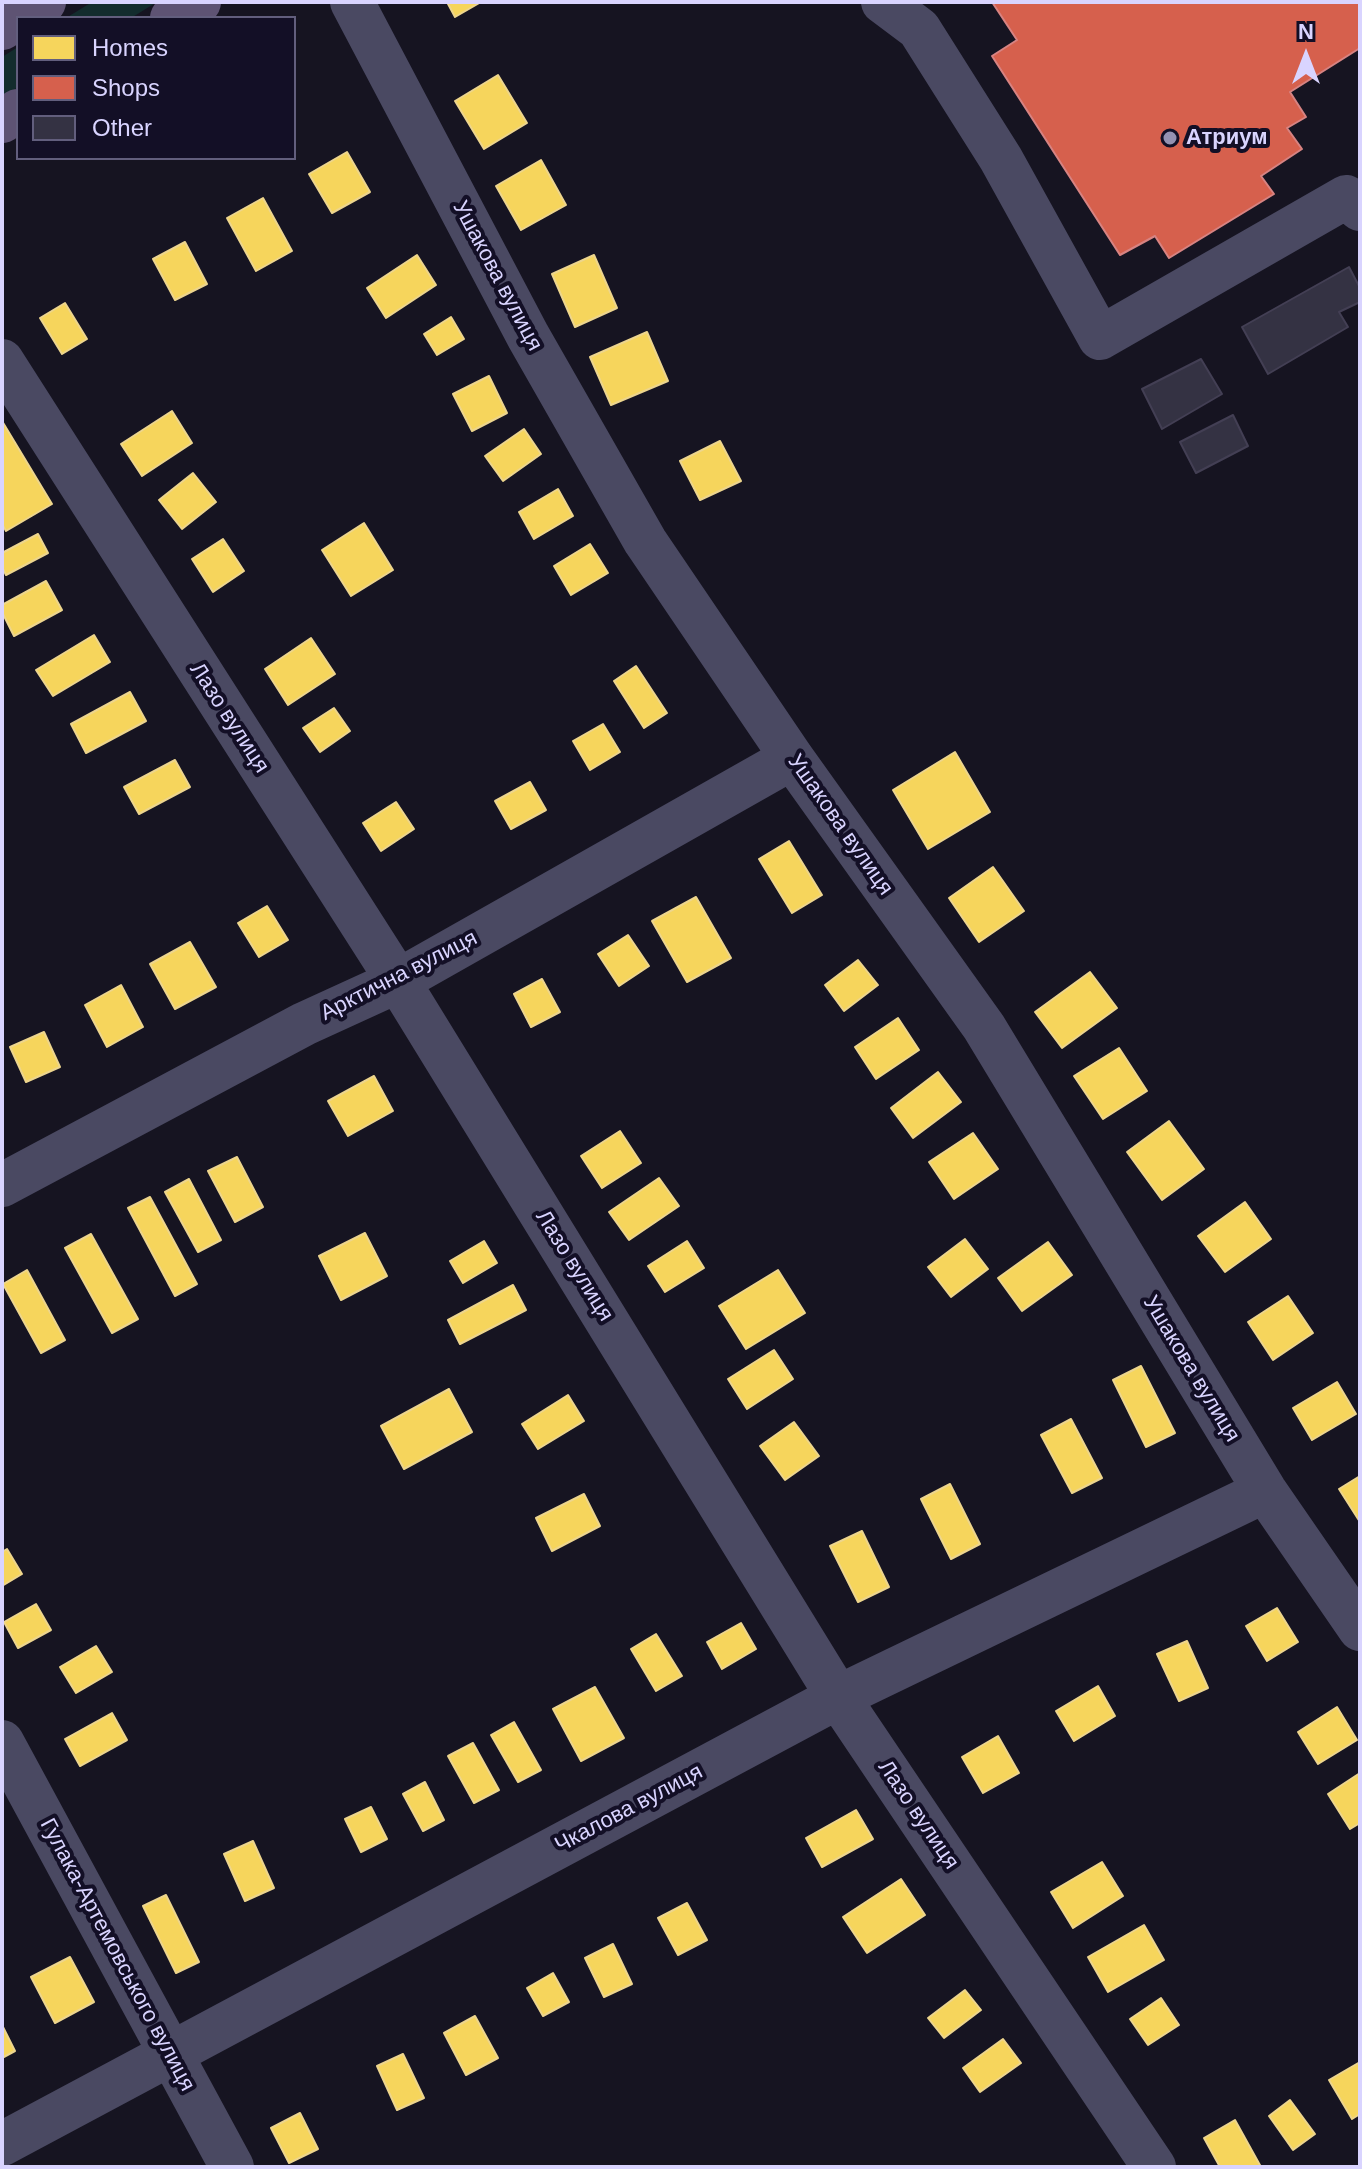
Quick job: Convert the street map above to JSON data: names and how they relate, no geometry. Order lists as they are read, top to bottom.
{
  "streets": {
    "street": [
      "Ушакова вулиця",
      "Лазо вулиця",
      "Арктична вулиця",
      "Чкалова вулиця",
      "Гулака-Артемовського вулиця"
    ]
  },
  "crossings": [
    ["Ушакова вулиця", "Арктична вулиця"],
    ["Ушакова вулиця", "Чкалова вулиця"],
    ["Лазо вулиця", "Арктична вулиця"],
    ["Лазо вулиця", "Чкалова вулиця"],
    ["Чкалова вулиця", "Гулака-Артемовського вулиця"]
  ],
  "places": ["Атриум"],
  "legend": ["Homes", "Shops", "Other"],
  "north": "top"
}
